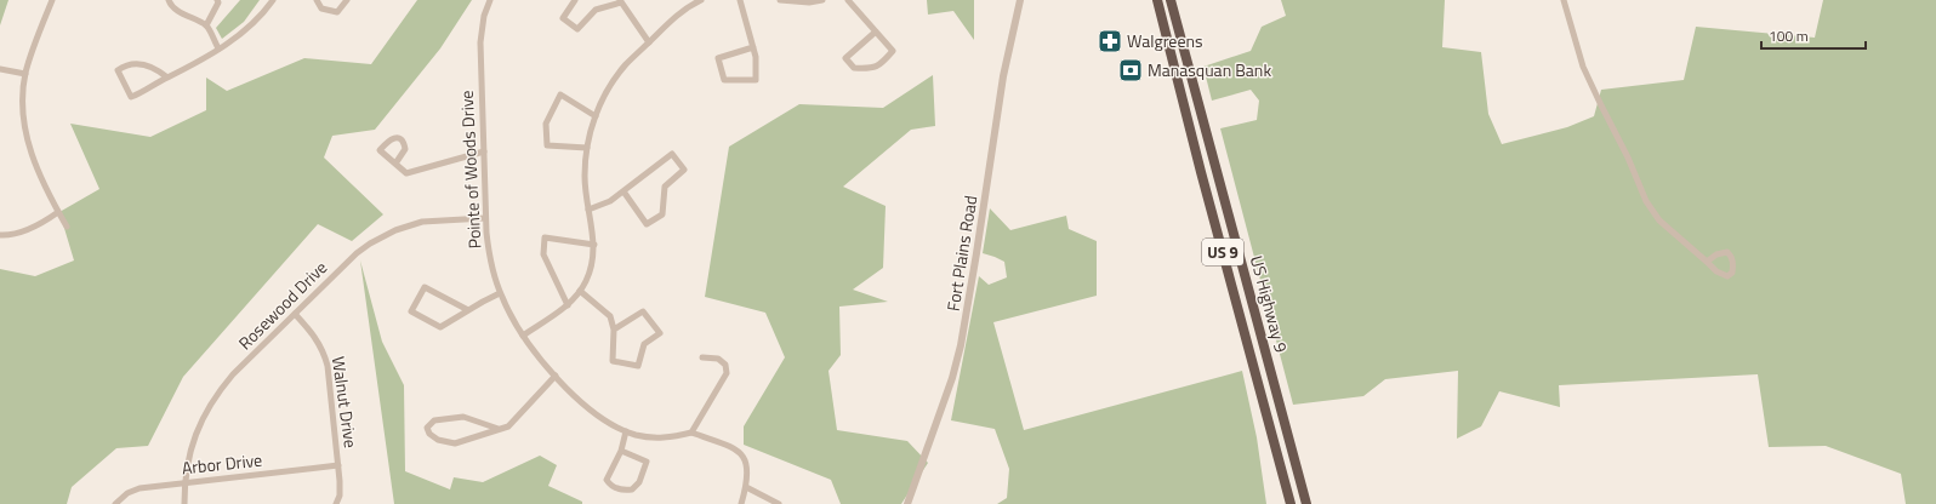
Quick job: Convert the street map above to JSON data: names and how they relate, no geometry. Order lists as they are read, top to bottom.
{
  "streets": {
    "highway": ["US 9", "US Highway 9"],
    "street": [
      "Pointe of Woods Drive",
      "Fort Plains Road",
      "Rosewood Drive",
      "Walnut Drive",
      "Arbor Drive"
    ]
  },
  "crossings": [
    ["Pointe of Woods Drive", "Rosewood Drive"],
    ["Rosewood Drive", "Walnut Drive"],
    ["Rosewood Drive", "Arbor Drive"],
    ["Walnut Drive", "Arbor Drive"]
  ],
  "places": {
    "pharmacy": ["Walgreens"],
    "bank": ["Manasquan Bank"]
  },
  "scale_bar": "100 m"
}
